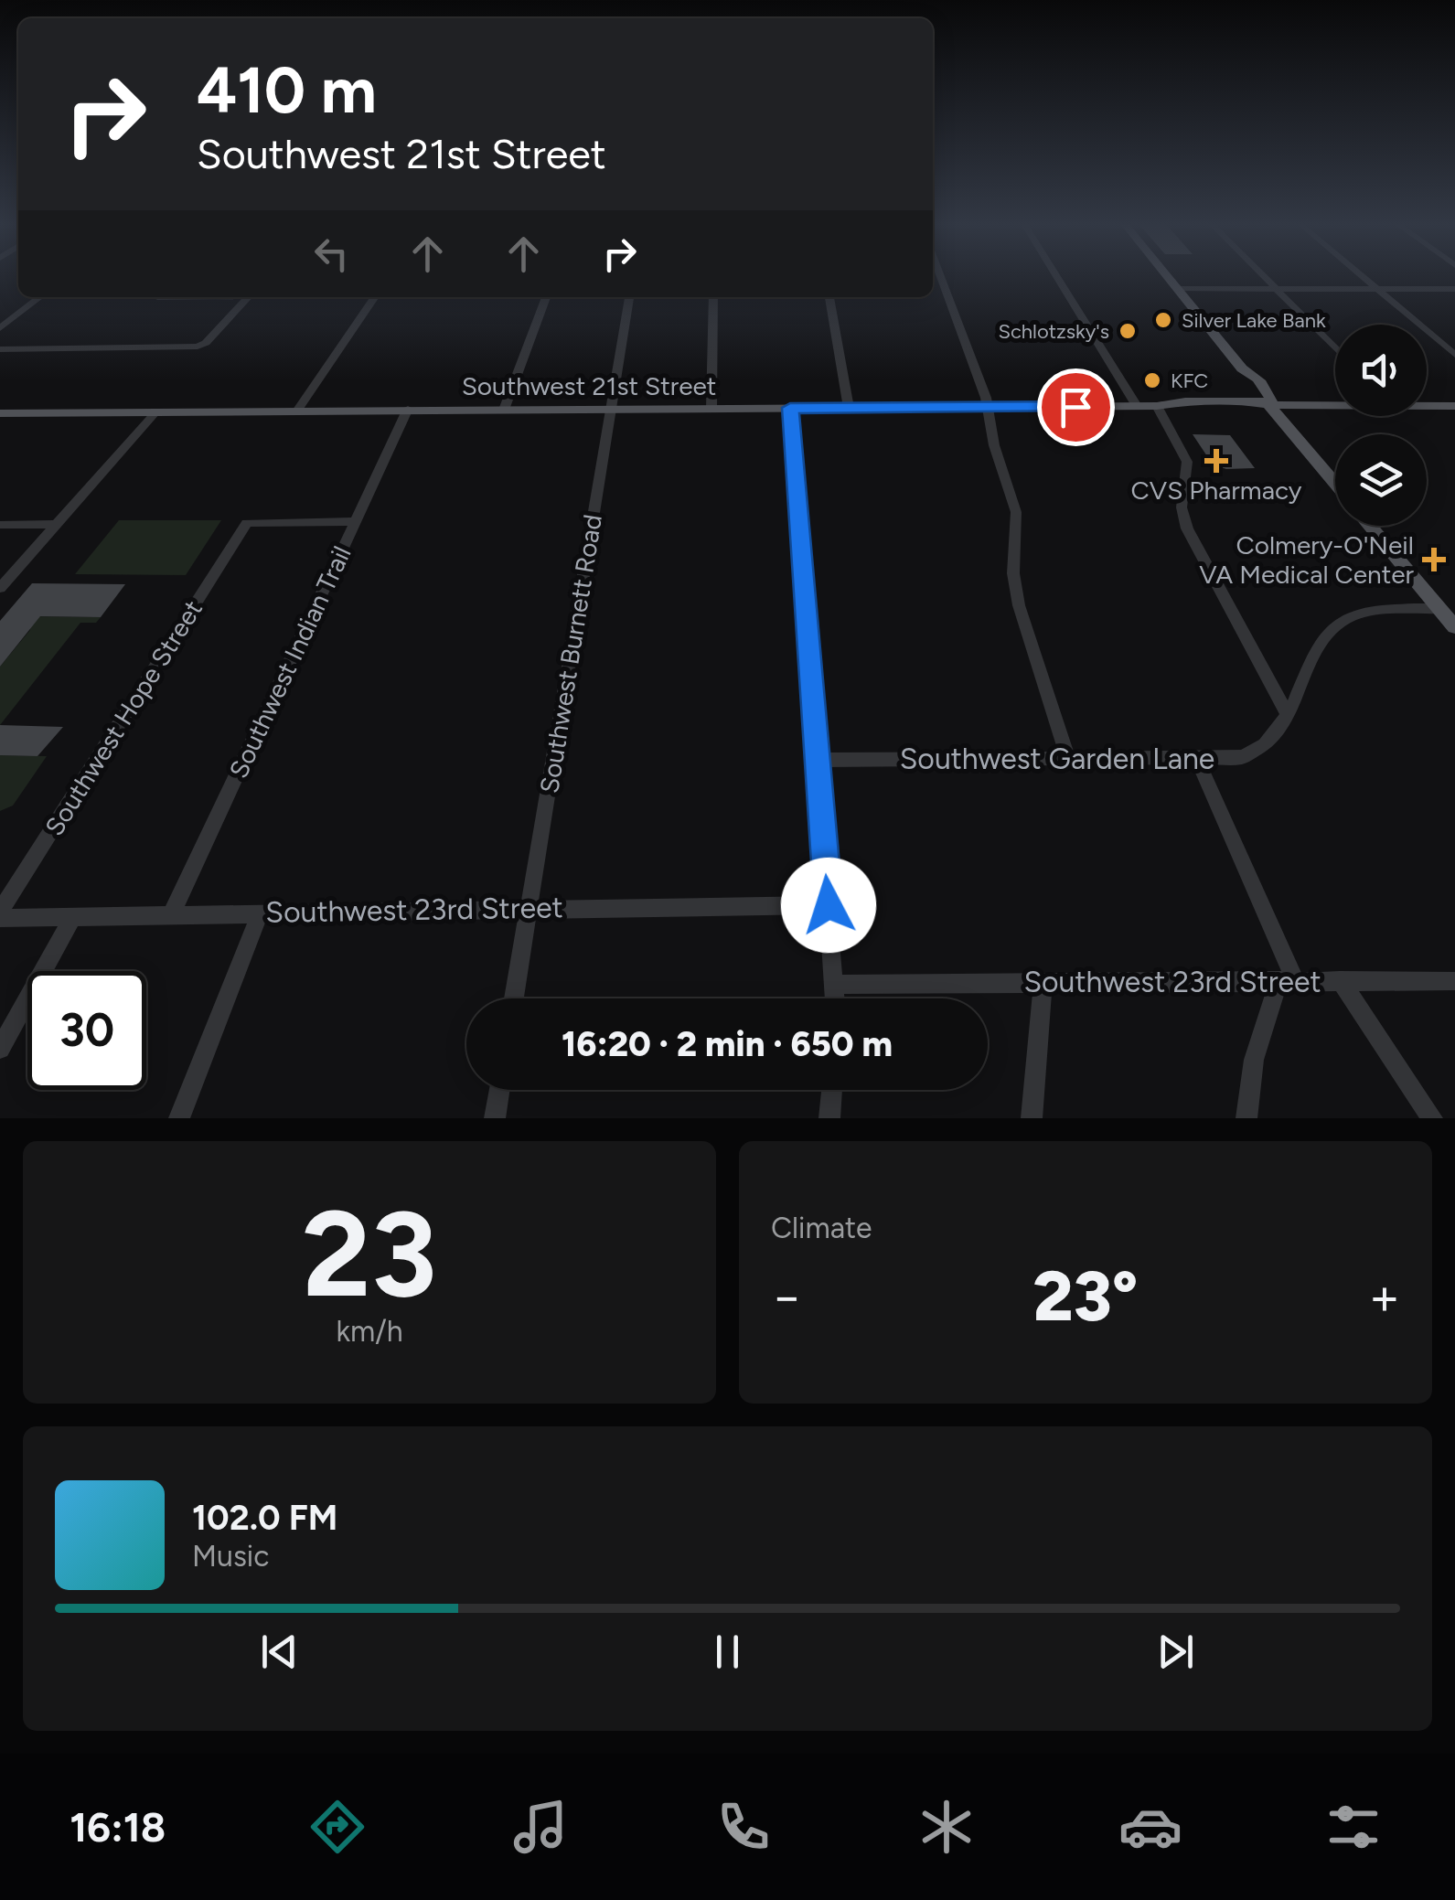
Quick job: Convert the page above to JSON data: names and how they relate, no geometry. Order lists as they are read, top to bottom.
{
  "streets": {
    "main road": ["Southwest 21st Street"],
    "street": [
      "Southwest Burnett Road",
      "Southwest Indian Trail",
      "Southwest Hope Street",
      "Southwest Garden Lane",
      "Southwest 23rd Street"
    ]
  },
  "crossings": [
    ["Southwest 21st Street", "Southwest Burnett Road"],
    ["Southwest 21st Street", "Southwest Indian Trail"],
    ["Southwest Burnett Road", "Southwest 23rd Street"],
    ["Southwest Indian Trail", "Southwest Hope Street"],
    ["Southwest Indian Trail", "Southwest 23rd Street"],
    ["Southwest Hope Street", "Southwest 23rd Street"]
  ],
  "places": {
    "other": ["Silver Lake Bank", "Schlotzsky's", "KFC"],
    "health": ["CVS Pharmacy", "Colmery-O'Neil VA Medical Center"]
  },
  "page": {
    "turn": ["410 m", "Southwest 21st Street"],
    "limit": "30",
    "trip": "16:20 · 2 min · 650 m",
    "tile": [
      ["23", "km/h"],
      "Climate"
    ],
    "heat": ["−", "23°", "+"],
    "song": ["102.0 FM", "Music"],
    "tabs": "16:18"
  }
}
